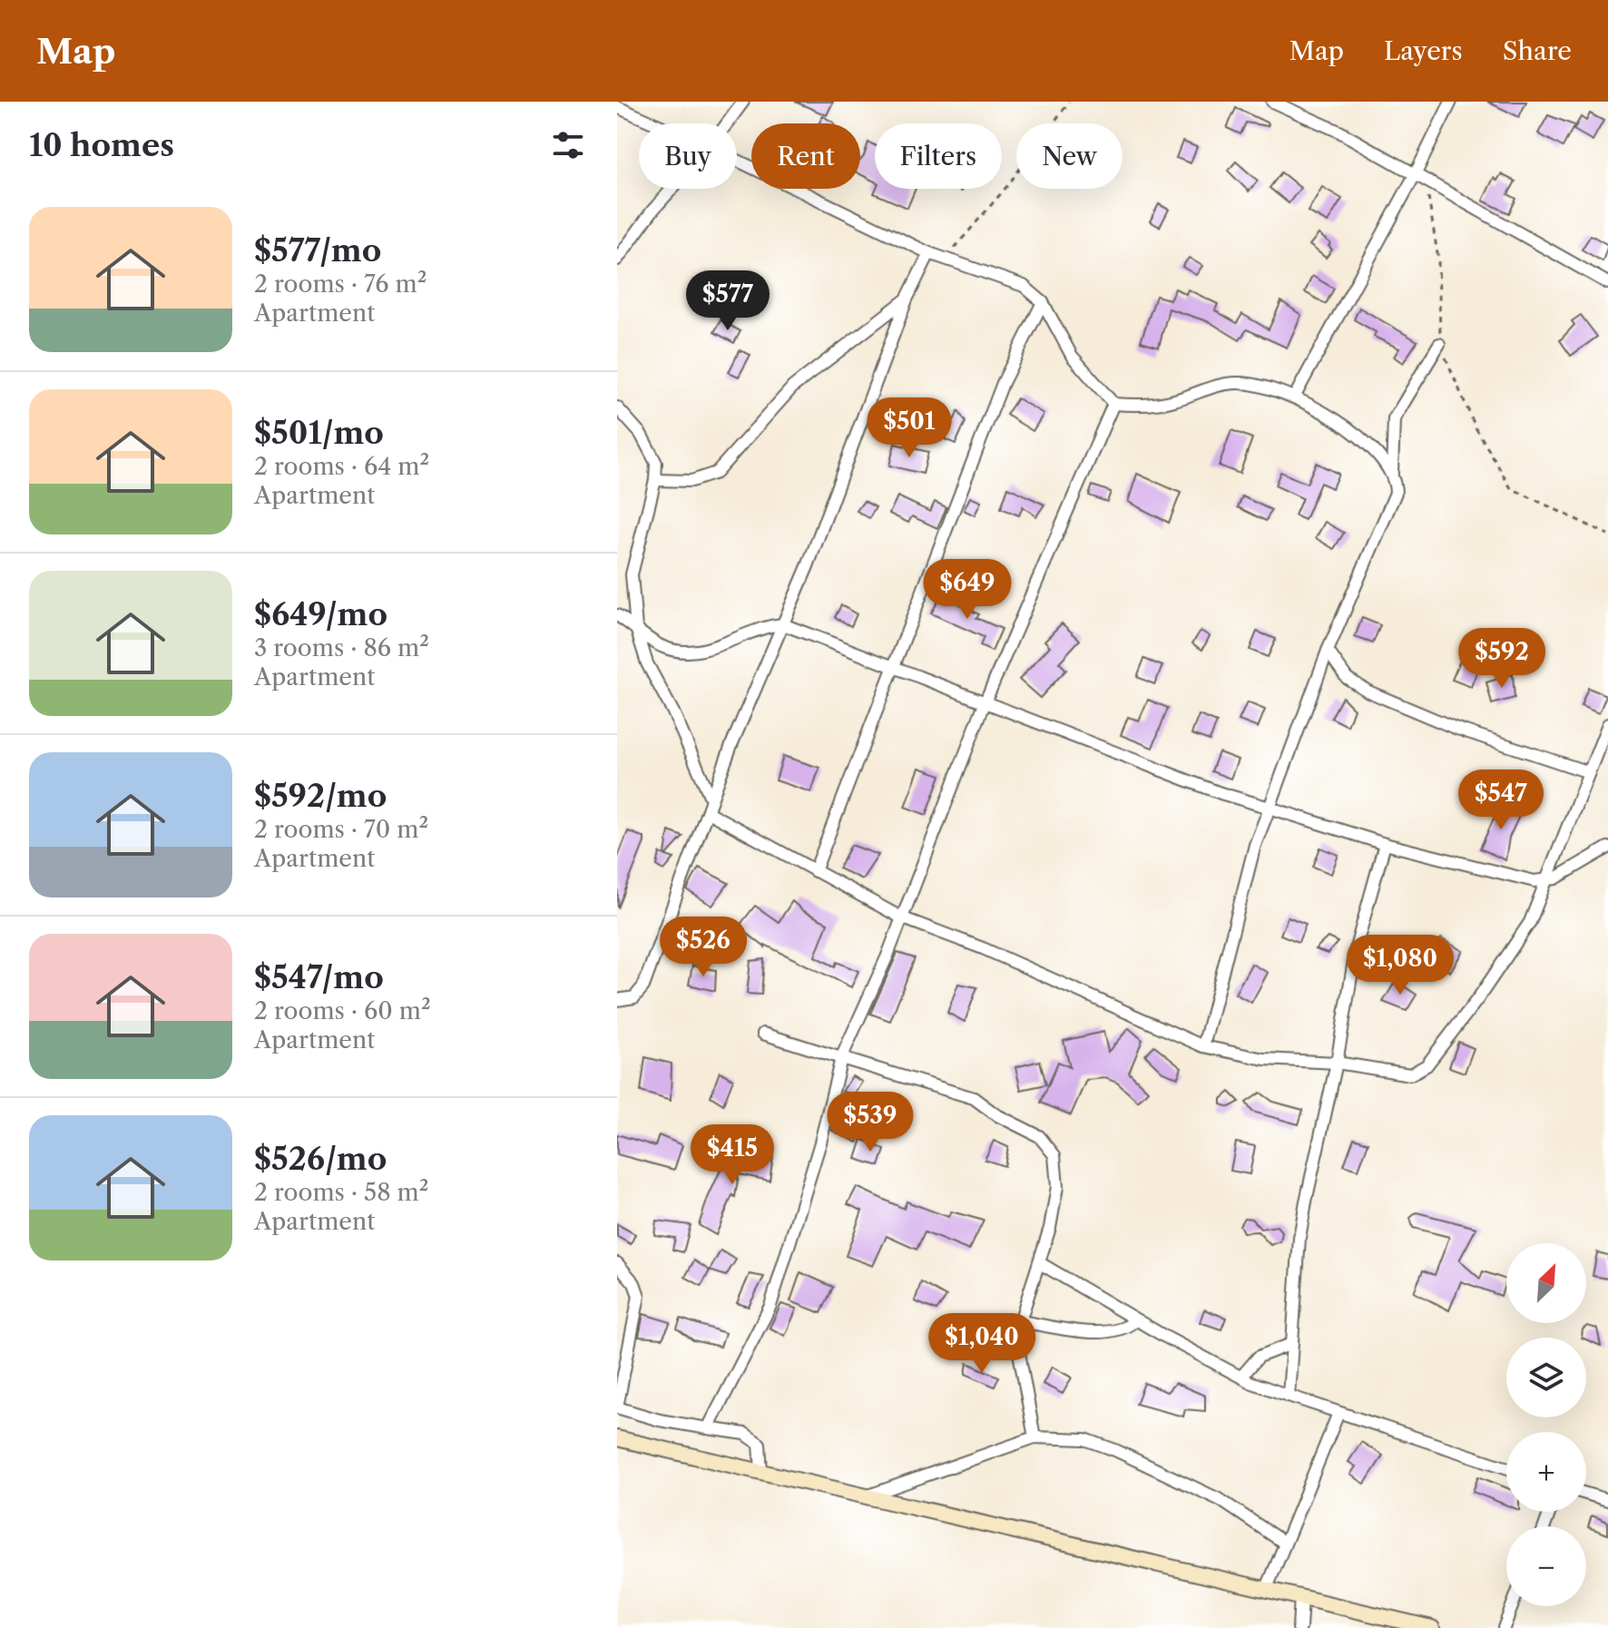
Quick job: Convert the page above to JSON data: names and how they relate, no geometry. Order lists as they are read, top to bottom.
{
  "north": "top right",
  "page": {
    "header": "Map",
    "nav": ["Map", "Layers", "Share"],
    "heading": "10 homes",
    "chip": [
      "Buy",
      "Rent",
      "Filters",
      "New"
    ],
    "list": [
      {
        "name": "$577/mo",
        "note": "2 rooms · 76 m² · Apartment"
      },
      {
        "name": "$501/mo",
        "note": "2 rooms · 64 m² · Apartment"
      },
      {
        "name": "$649/mo",
        "note": "3 rooms · 86 m² · Apartment"
      },
      {
        "name": "$592/mo",
        "note": "2 rooms · 70 m² · Apartment"
      },
      {
        "name": "$547/mo",
        "note": "2 rooms · 60 m² · Apartment"
      },
      {
        "name": "$526/mo",
        "note": "2 rooms · 58 m² · Apartment"
      }
    ],
    "price": [
      "$577",
      "$501",
      "$649",
      "$592",
      "$547",
      "$526",
      "$1,080",
      "$539",
      "$415",
      "$1,040"
    ],
    "map_buttons": ["+", "−"]
  }
}
